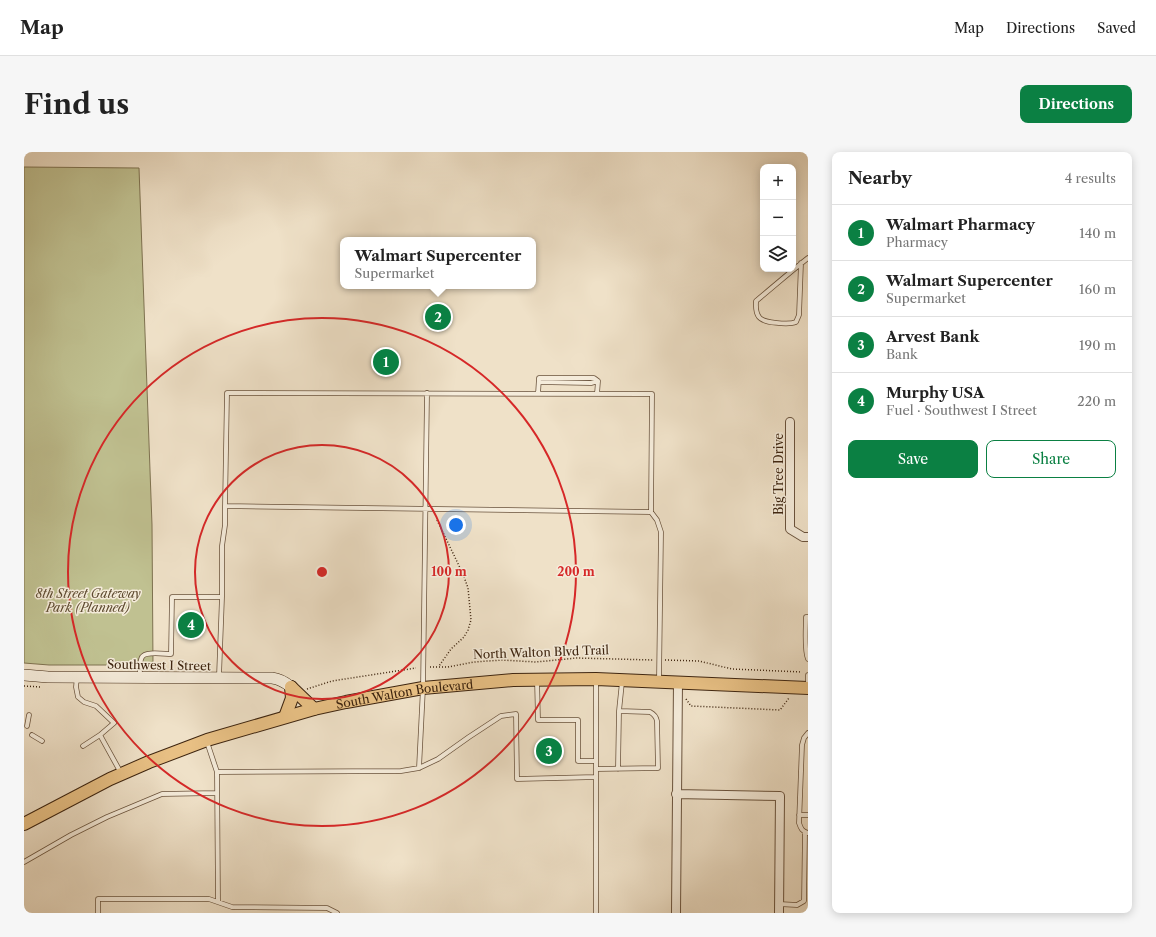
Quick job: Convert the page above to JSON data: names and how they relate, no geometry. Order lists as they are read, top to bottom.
{
  "streets": {
    "main road": ["Southwest I Street", "South Walton Boulevard"],
    "street": ["Big Tree Drive"],
    "path": ["North Walton Blvd Trail"]
  },
  "parks": ["8th Street Gateway Park (Planned)"],
  "page": {
    "header": "Map",
    "nav": ["Map", "Directions", "Saved"],
    "buttons": [
      "Directions",
      ["Save", "Share"]
    ],
    "title": "Find us",
    "heading": ["Nearby", "4 results"],
    "map_buttons": ["+", "−"],
    "list": [
      {
        "mark": "1",
        "name": "Walmart Pharmacy",
        "note": "Pharmacy",
        "value": "140 m"
      },
      {
        "mark": "2",
        "name": "Walmart Supercenter",
        "note": "Supermarket",
        "value": "160 m"
      },
      {
        "mark": "3",
        "name": "Arvest Bank",
        "note": "Bank",
        "value": "190 m"
      },
      {
        "mark": "4",
        "name": "Murphy USA",
        "note": "Fuel · Southwest I Street",
        "value": "220 m"
      }
    ],
    "popup": ["Walmart Supercenter", "Supermarket"],
    "pins": [
      "2",
      "1",
      "4",
      "3"
    ]
  },
  "rings": ["100 m", "200 m"]
}
